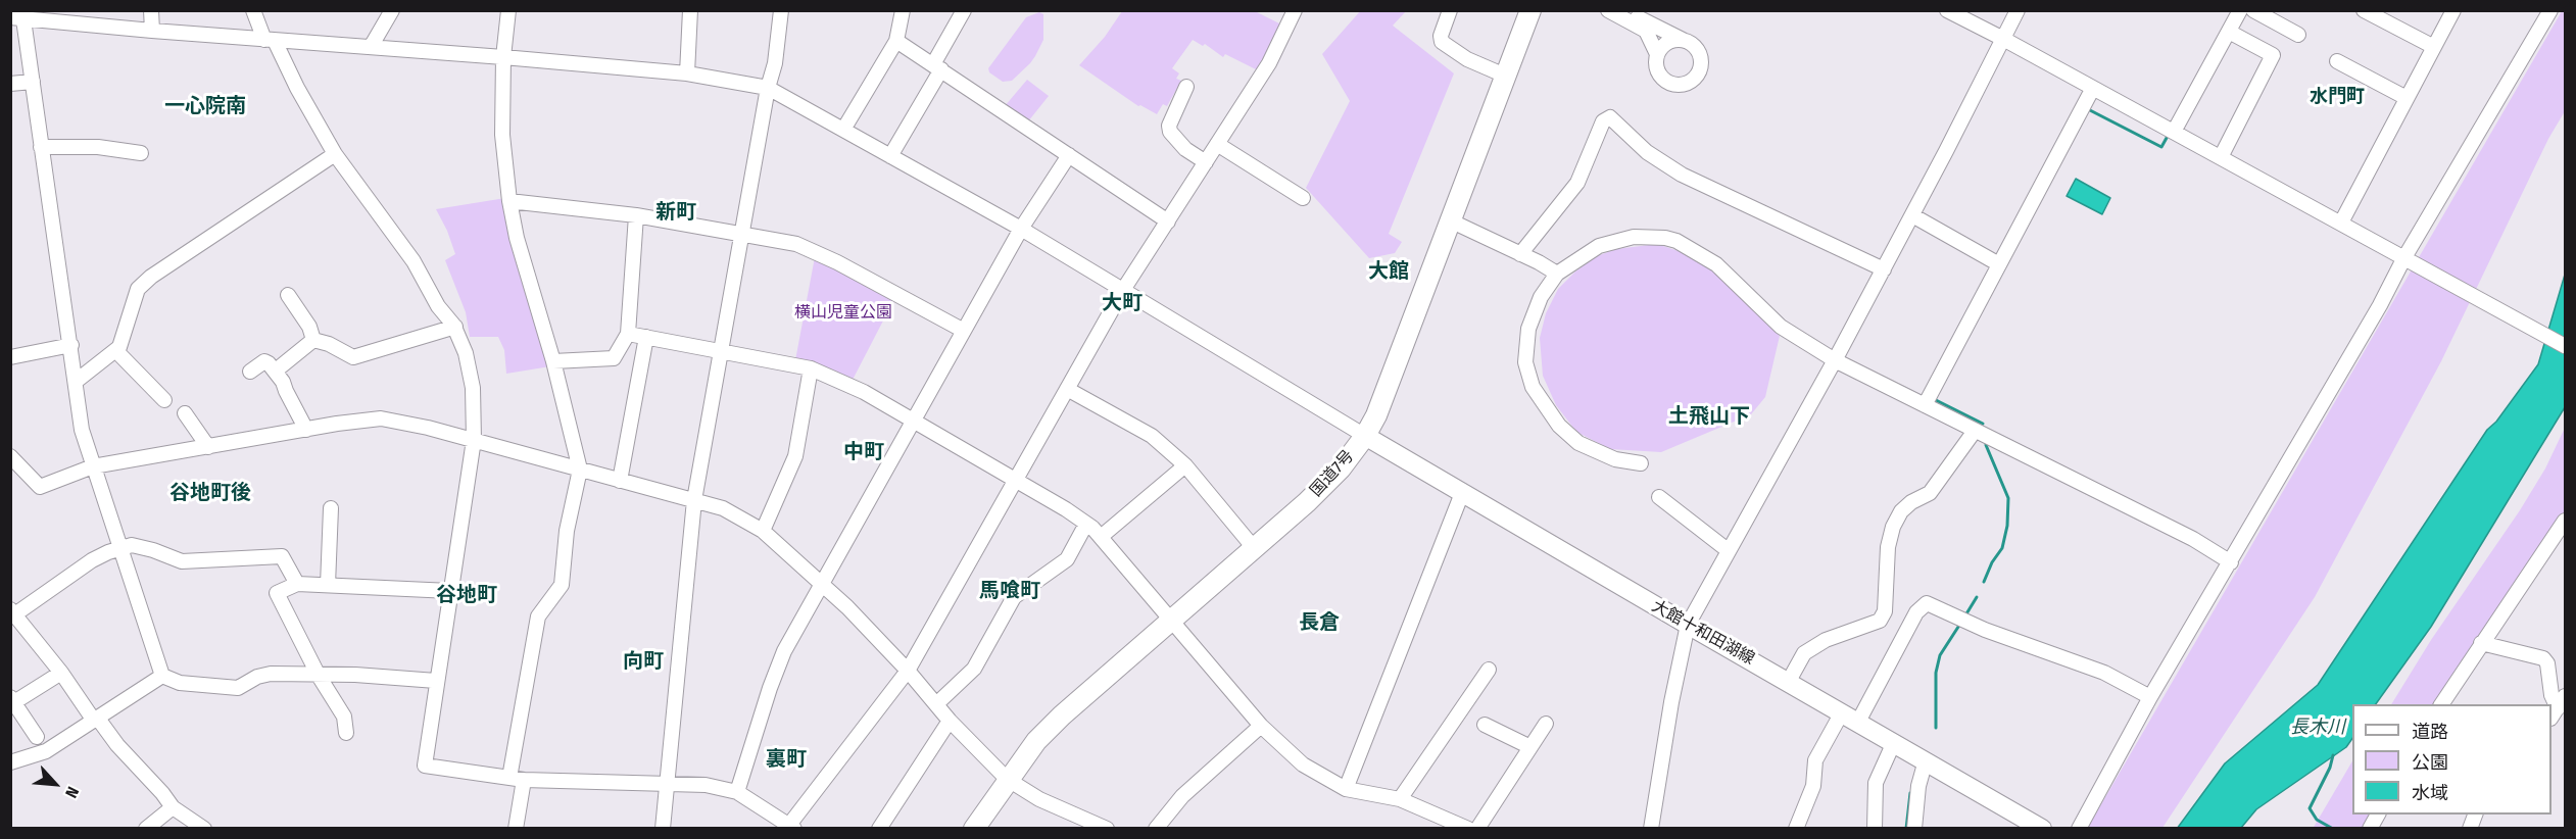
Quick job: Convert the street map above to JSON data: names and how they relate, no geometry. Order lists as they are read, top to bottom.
{
  "streets": {
    "highway": ["国道7号"],
    "main road": ["大館十和田湖線"]
  },
  "crossings": [
    ["国道7号", "大館十和田湖線"]
  ],
  "districts": [
    "水門町",
    "一心院南",
    "新町",
    "大館",
    "大町",
    "土飛山下",
    "中町",
    "谷地町後",
    "馬喰町",
    "谷地町",
    "長倉",
    "向町",
    "裏町"
  ],
  "water": ["長木川"],
  "parks": ["横山児童公園"],
  "legend": ["道路", "公園", "水域"],
  "north": "bottom right"
}
